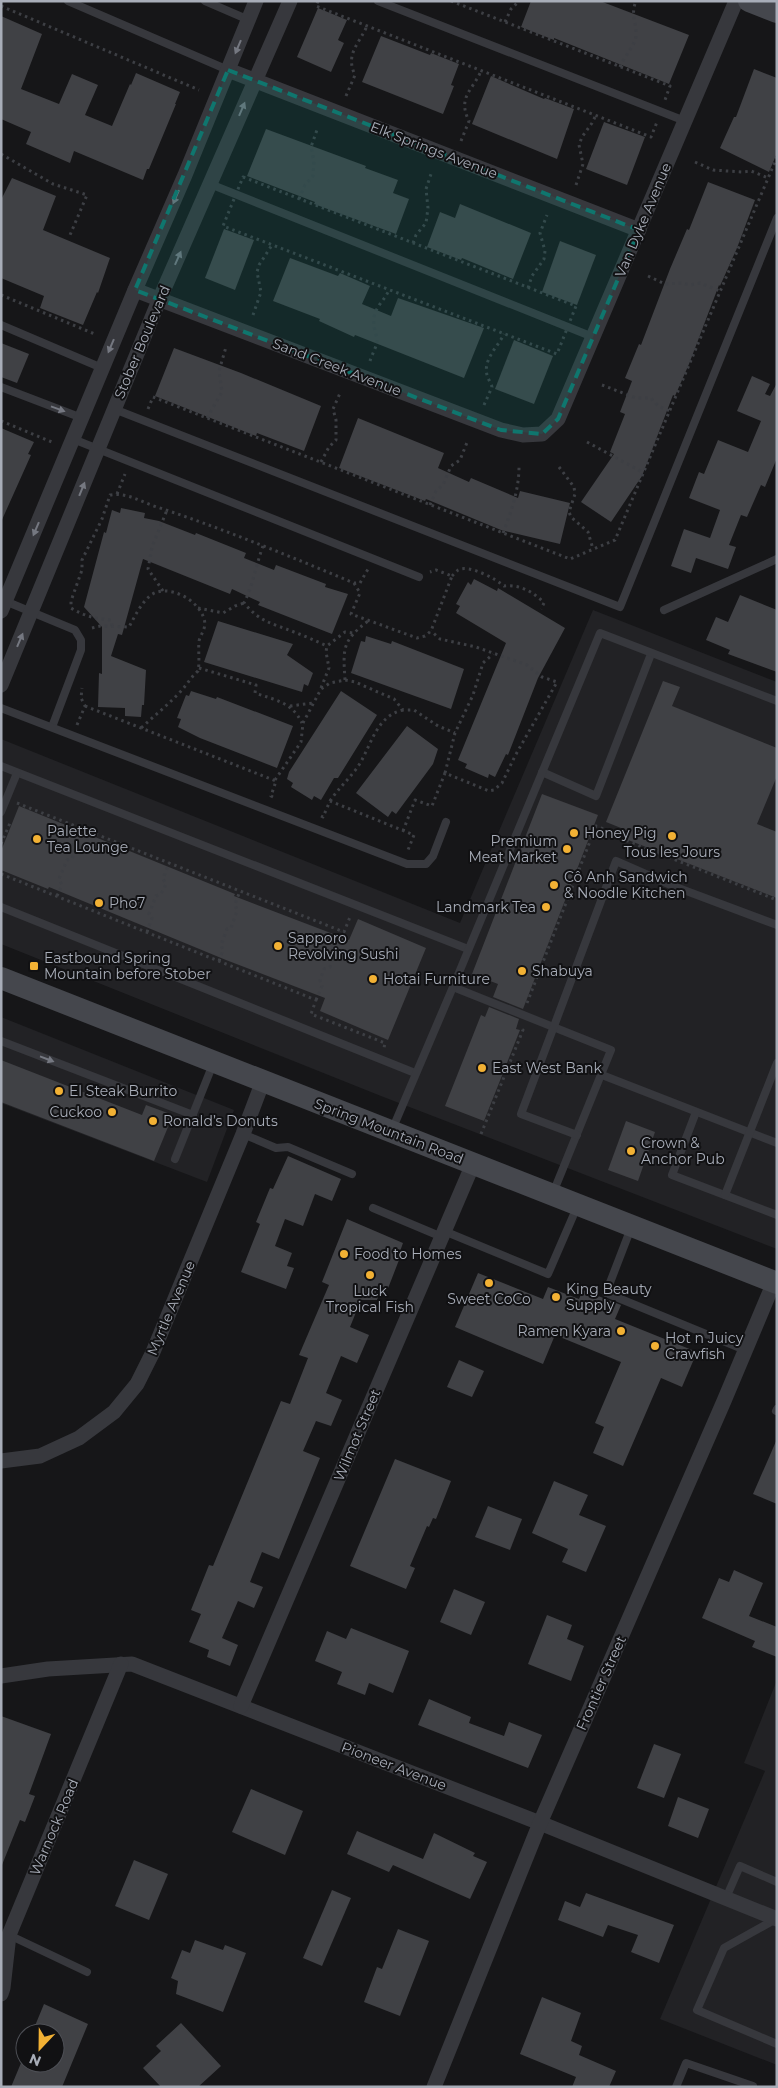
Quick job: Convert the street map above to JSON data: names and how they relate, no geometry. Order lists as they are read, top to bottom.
{
  "streets": {
    "main road": ["Spring Mountain Road"],
    "street": [
      "Elk Springs Avenue",
      "Van Dyke Avenue",
      "Stober Boulevard",
      "Sand Creek Avenue",
      "Myrtle Avenue",
      "Wilmot Street",
      "Frontier Street",
      "Pioneer Avenue",
      "Warnock Road"
    ]
  },
  "crossings": [
    ["Elk Springs Avenue", "Van Dyke Avenue"],
    ["Elk Springs Avenue", "Stober Boulevard"],
    ["Van Dyke Avenue", "Sand Creek Avenue"],
    ["Stober Boulevard", "Sand Creek Avenue"],
    ["Spring Mountain Road", "Myrtle Avenue"],
    ["Spring Mountain Road", "Wilmot Street"],
    ["Spring Mountain Road", "Frontier Street"],
    ["Wilmot Street", "Pioneer Avenue"],
    ["Frontier Street", "Pioneer Avenue"],
    ["Pioneer Avenue", "Warnock Road"]
  ],
  "places": {
    "other": [
      "Honey Pig",
      "Tous les Jours",
      "Palette Tea Lounge",
      "Premium Meat Market",
      "Cô Anh Sandwich & Noodle Kitchen",
      "Pho7",
      "Landmark Tea",
      "Sapporo Revolving Sushi",
      "Shabuya",
      "Hotai Furniture",
      "East West Bank",
      "El Steak Burrito",
      "Cuckoo",
      "Ronald’s Donuts",
      "Crown & Anchor Pub",
      "Food to Homes",
      "Luck Tropical Fish",
      "Sweet CoCo",
      "King Beauty Supply",
      "Ramen Kyara",
      "Hot n Juicy Crawfish"
    ],
    "transit": ["Eastbound Spring Mountain before Stober"]
  },
  "north": "bottom"
}
